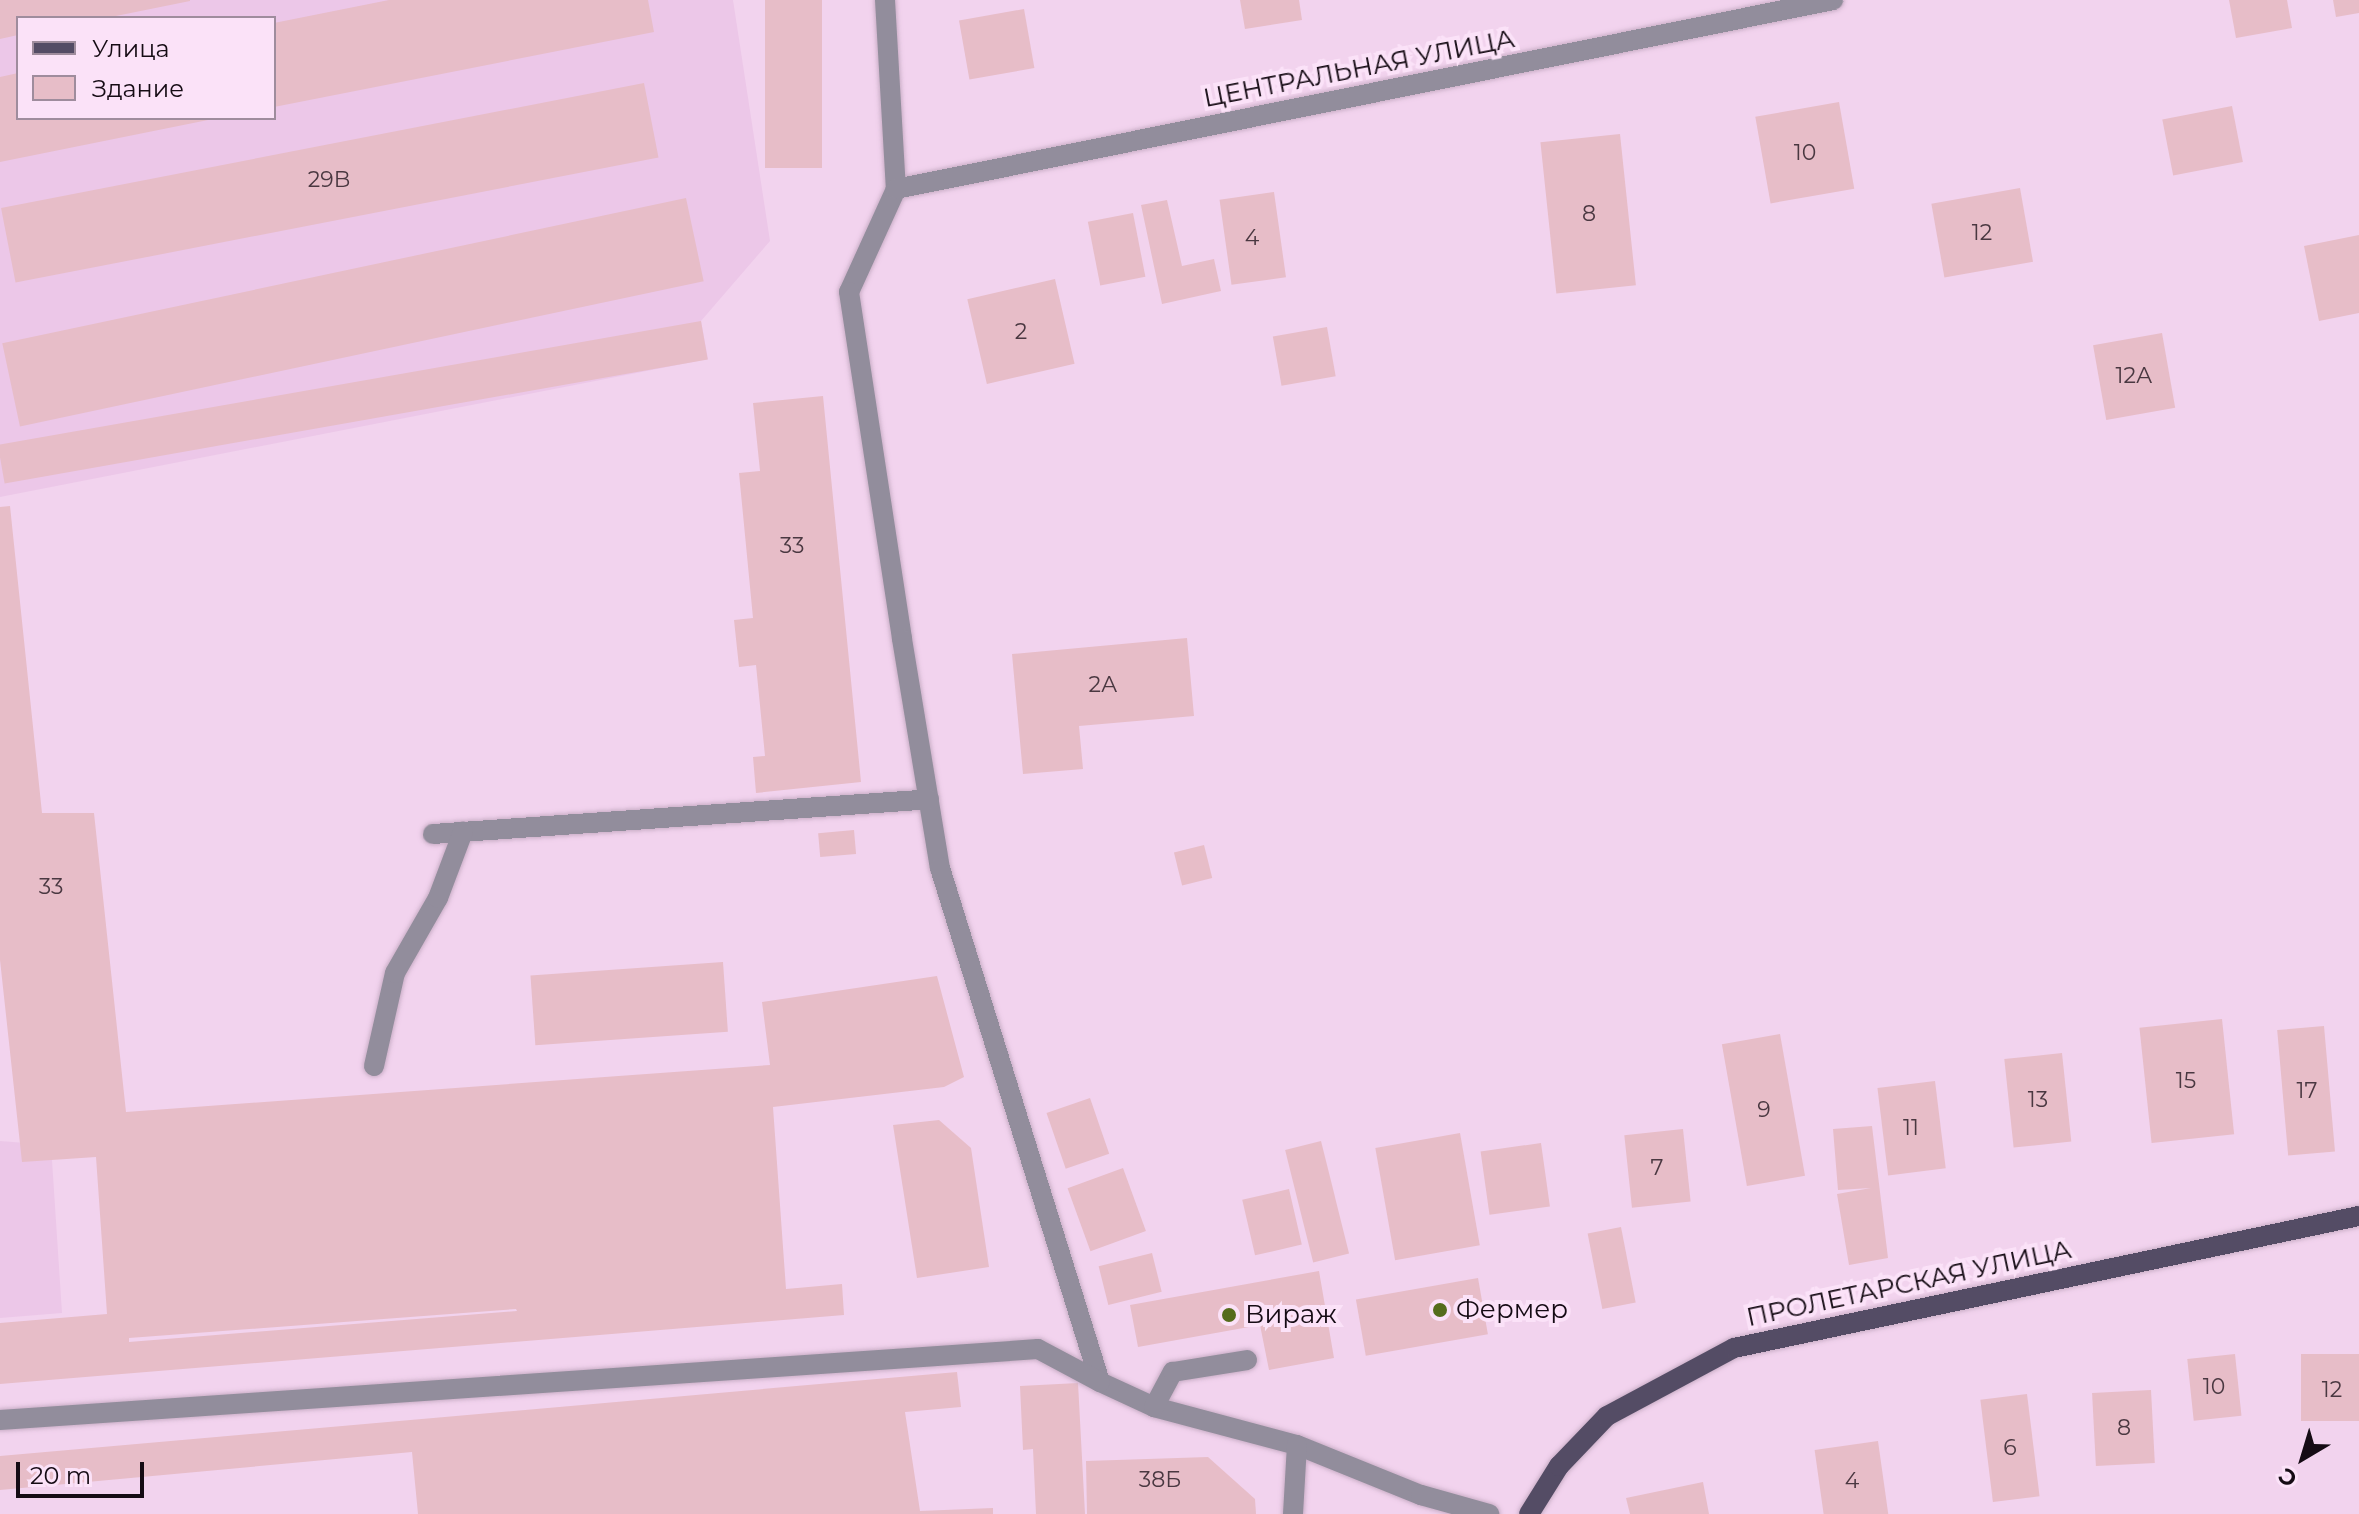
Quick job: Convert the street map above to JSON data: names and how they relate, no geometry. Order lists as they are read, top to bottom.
{
  "streets": {
    "main road": ["ПРОЛЕТАРСКАЯ УЛИЦА"],
    "street": ["ЦЕНТРАЛЬНАЯ УЛИЦА"]
  },
  "places": ["Фермер", "Вираж"],
  "house_numbers": [
    "10",
    "29B",
    "8",
    "12",
    "4",
    "2",
    "12А",
    "33",
    "2А",
    "33",
    "15",
    "17",
    "13",
    "9",
    "11",
    "7",
    "10",
    "12",
    "8",
    "6",
    "38Б",
    "4"
  ],
  "legend": ["Улица", "Здание"],
  "scale_bar": "20 m",
  "north": "bottom left"
}
